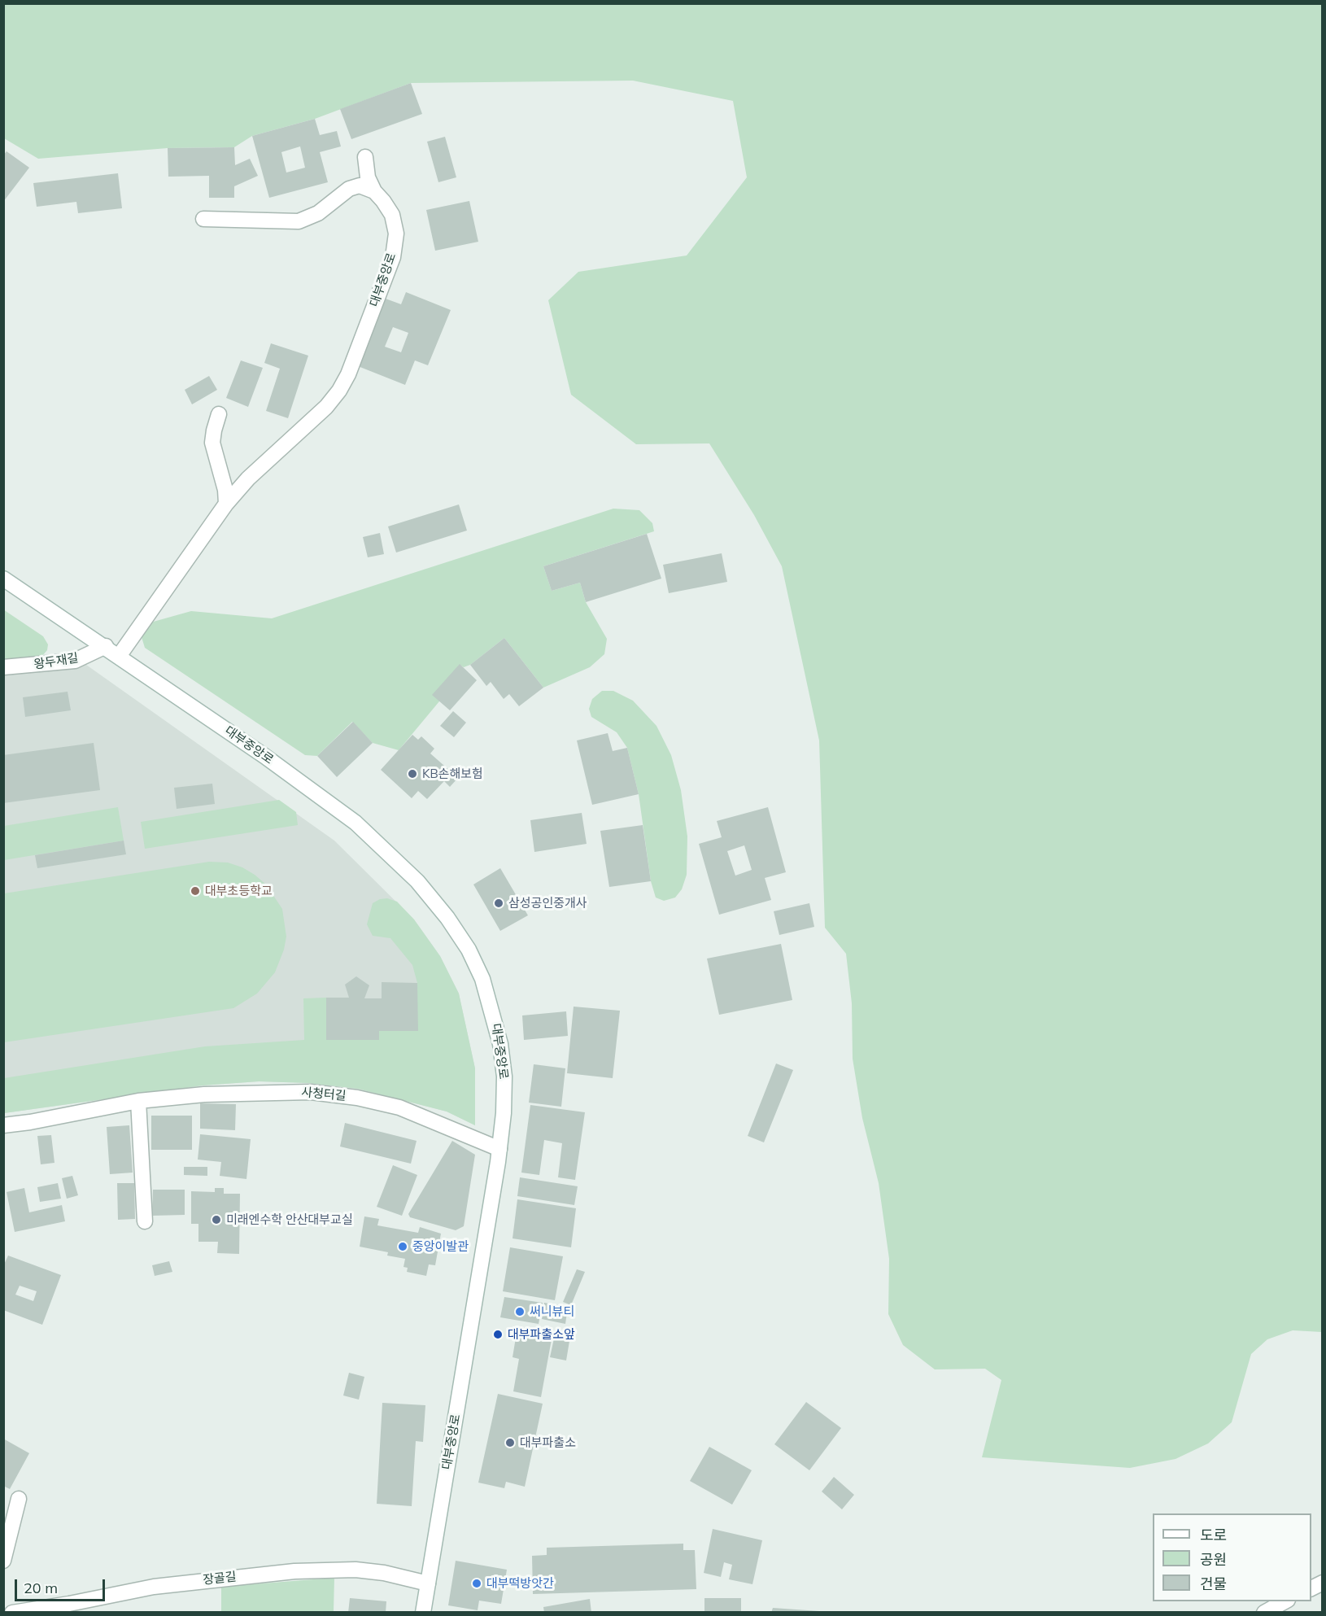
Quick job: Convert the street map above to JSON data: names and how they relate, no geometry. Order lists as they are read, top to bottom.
{
  "streets": {
    "street": [
      "대부중앙로",
      "왕두재길",
      "사청터길",
      "장골길"
    ]
  },
  "crossings": [
    ["대부중앙로", "왕두재길"],
    ["대부중앙로", "사청터길"],
    ["대부중앙로", "장골길"]
  ],
  "places": [
    "KB손해보험",
    "대부초등학교",
    "삼성공인중개사",
    "미래엔수학 안산대부교실",
    "중앙이발관",
    "써니뷰티",
    "대부파출소앞",
    "대부파출소",
    "대부떡방앗간"
  ],
  "legend": ["도로", "공원", "건물"],
  "scale_bar": "20 m"
}
